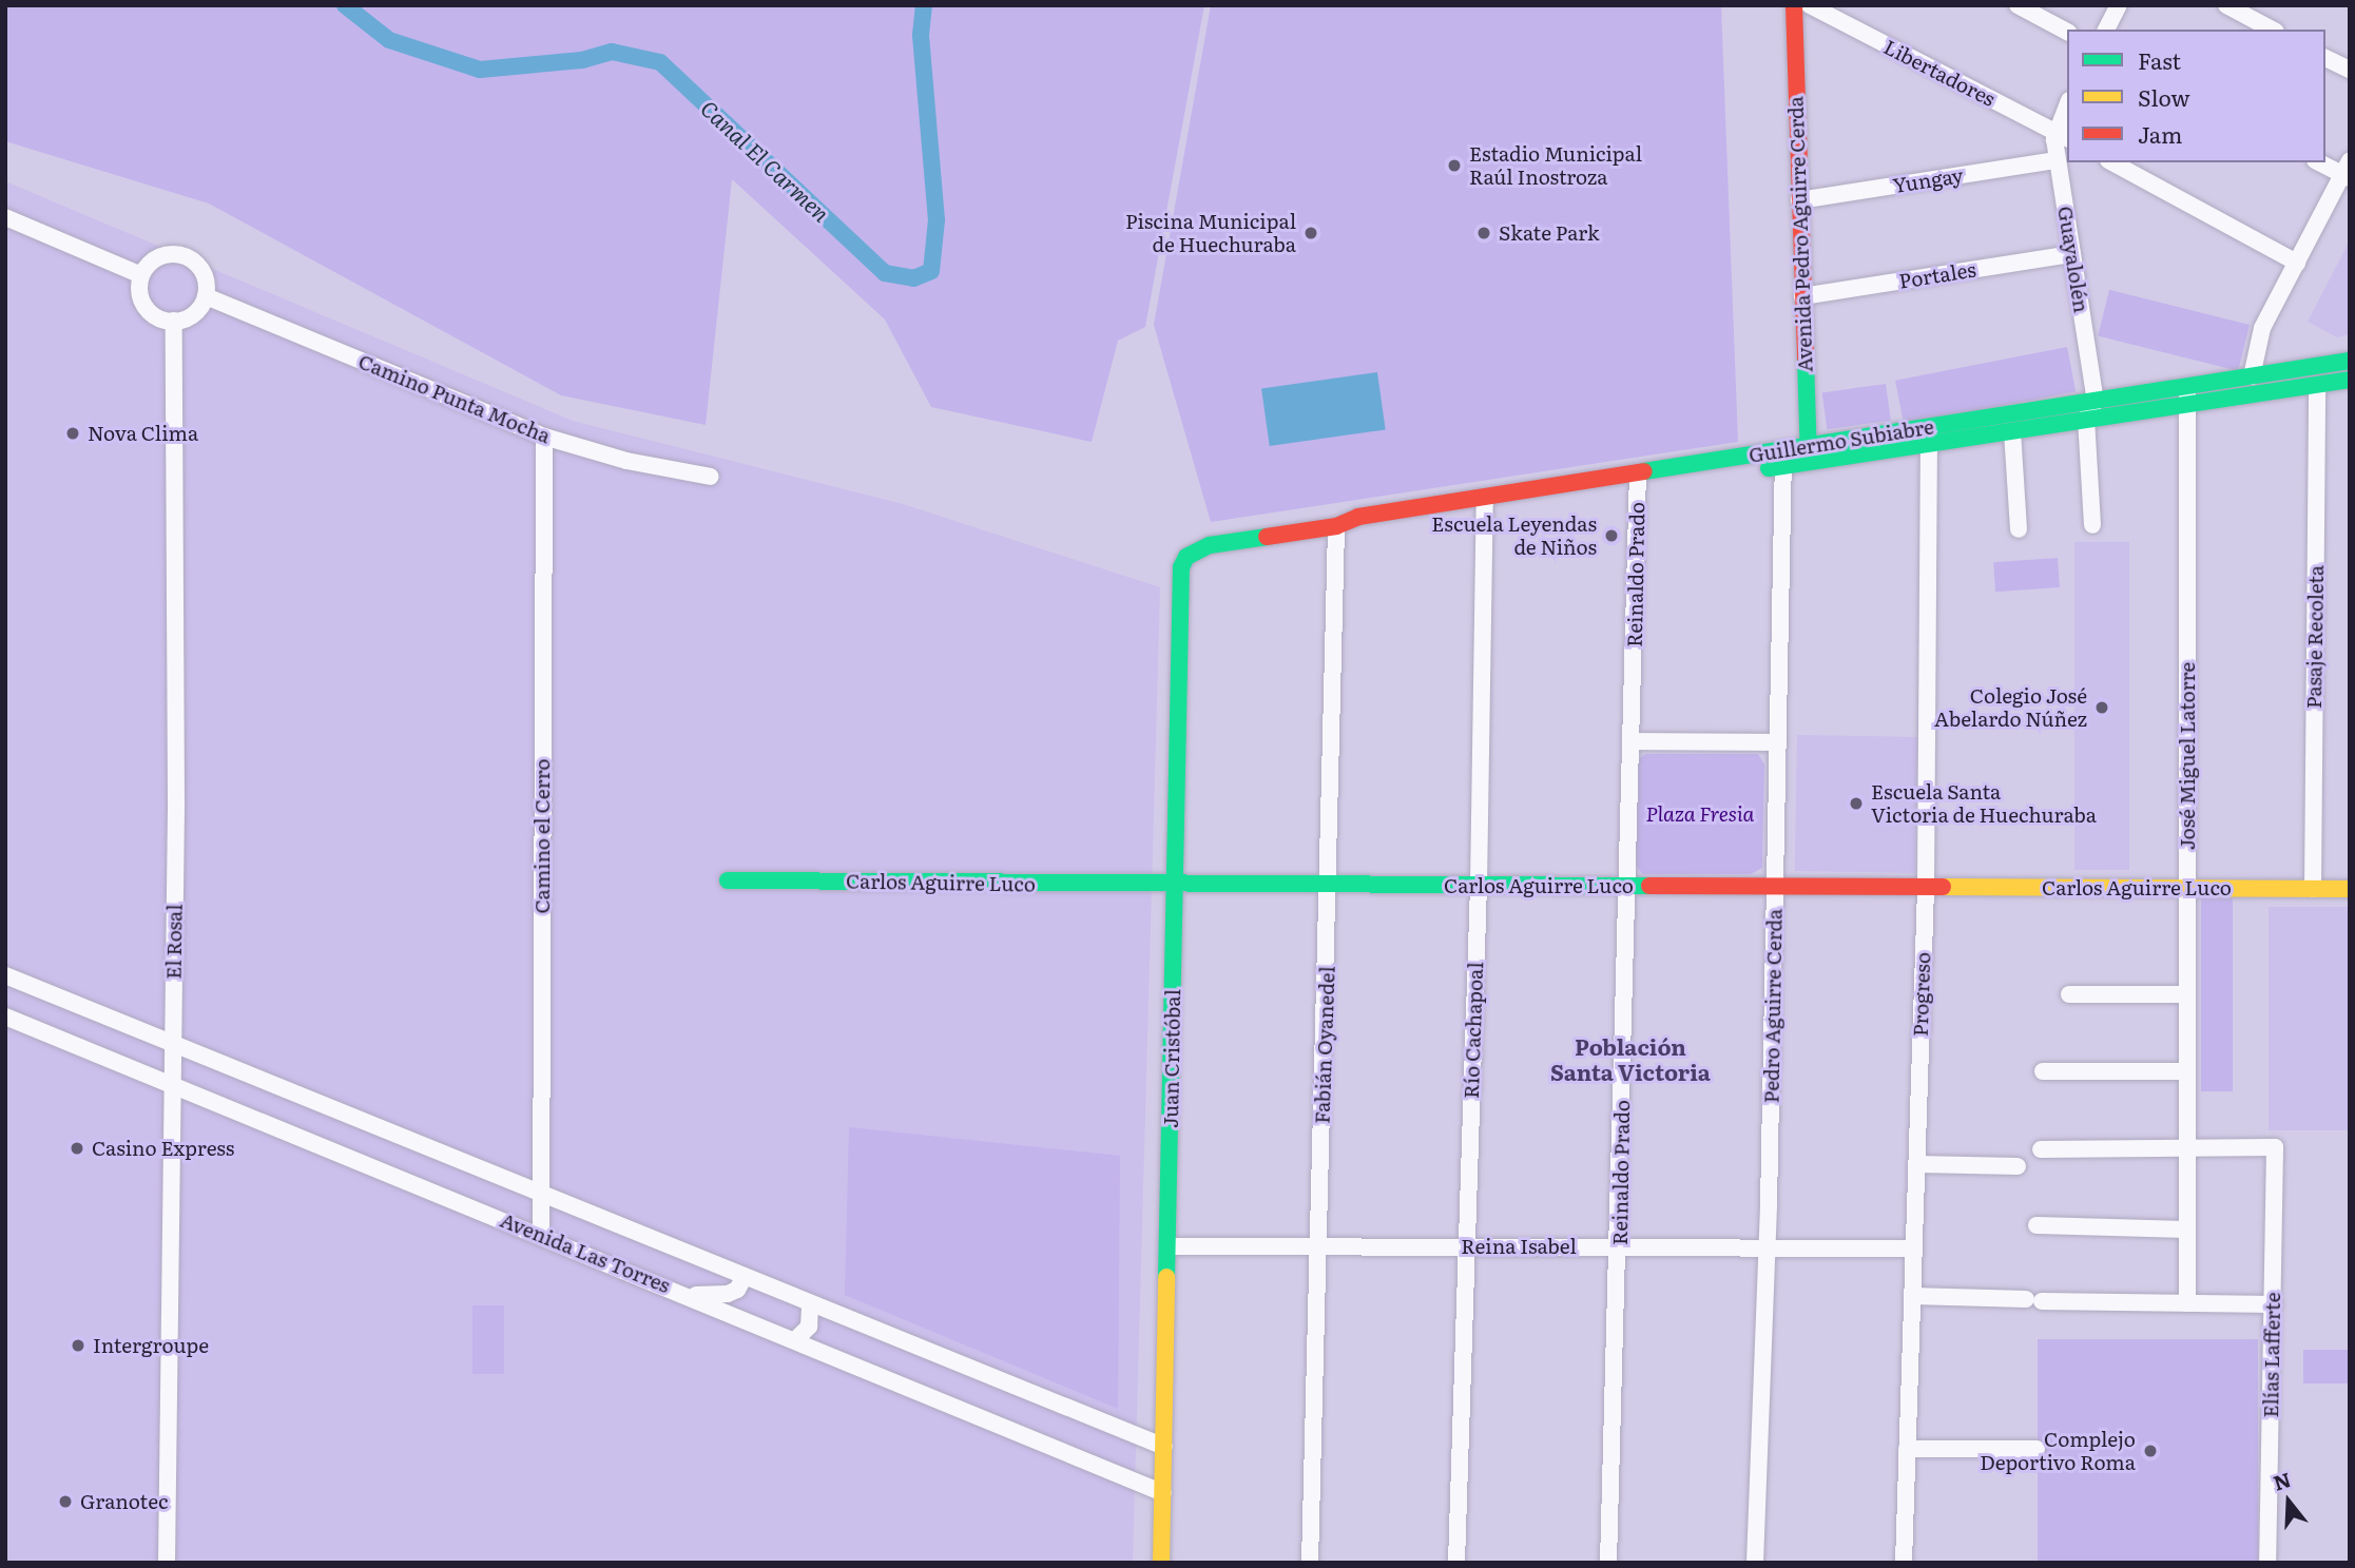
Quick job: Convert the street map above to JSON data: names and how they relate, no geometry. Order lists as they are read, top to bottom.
{
  "streets": {
    "street": [
      "Libertadores",
      "Yungay",
      "Avenida Pedro Aguirre Cerda",
      "Guayalolén",
      "Portales",
      "Camino Punta Mocha",
      "Guillermo Subiabre",
      "Reinaldo Prado",
      "Pasaje Recoleta",
      "José Miguel Latorre",
      "Camino el Cerro",
      "Carlos Aguirre Luco",
      "El Rosal",
      "Progreso",
      "Pedro Aguirre Cerda",
      "Río Cachapoal",
      "Fabián Oyanedel",
      "Juan Cristóbal",
      "Reina Isabel",
      "Avenida Las Torres",
      "Elías Lafferte"
    ]
  },
  "crossings": [
    ["Libertadores", "Guayalolén"],
    ["Yungay", "Avenida Pedro Aguirre Cerda"],
    ["Yungay", "Guayalolén"],
    ["Avenida Pedro Aguirre Cerda", "Portales"],
    ["Avenida Pedro Aguirre Cerda", "Guillermo Subiabre"],
    ["Guayalolén", "Portales"],
    ["Guayalolén", "Guillermo Subiabre"],
    ["Camino Punta Mocha", "Camino el Cerro"],
    ["Camino Punta Mocha", "El Rosal"],
    ["Guillermo Subiabre", "Reinaldo Prado"],
    ["Guillermo Subiabre", "Pasaje Recoleta"],
    ["Guillermo Subiabre", "José Miguel Latorre"],
    ["Guillermo Subiabre", "Progreso"],
    ["Guillermo Subiabre", "Pedro Aguirre Cerda"],
    ["Guillermo Subiabre", "Río Cachapoal"],
    ["Guillermo Subiabre", "Fabián Oyanedel"],
    ["Guillermo Subiabre", "Juan Cristóbal"],
    ["Reinaldo Prado", "Carlos Aguirre Luco"],
    ["Reinaldo Prado", "Reina Isabel"],
    ["Pasaje Recoleta", "Carlos Aguirre Luco"],
    ["José Miguel Latorre", "Carlos Aguirre Luco"],
    ["José Miguel Latorre", "Elías Lafferte"],
    ["Camino el Cerro", "Avenida Las Torres"],
    ["Carlos Aguirre Luco", "Progreso"],
    ["Carlos Aguirre Luco", "Pedro Aguirre Cerda"],
    ["Carlos Aguirre Luco", "Río Cachapoal"],
    ["Carlos Aguirre Luco", "Fabián Oyanedel"],
    ["Carlos Aguirre Luco", "Juan Cristóbal"],
    ["El Rosal", "Avenida Las Torres"],
    ["Progreso", "Reina Isabel"],
    ["Pedro Aguirre Cerda", "Reina Isabel"],
    ["Río Cachapoal", "Reina Isabel"],
    ["Fabián Oyanedel", "Reina Isabel"],
    ["Juan Cristóbal", "Reina Isabel"],
    ["Juan Cristóbal", "Avenida Las Torres"]
  ],
  "districts": ["Población Santa Victoria"],
  "water": ["Canal El Carmen"],
  "parks": ["Plaza Fresia"],
  "places": [
    "Estadio Municipal Raúl Inostroza",
    "Piscina Municipal de Huechuraba",
    "Skate Park",
    "Nova Clima",
    "Escuela Leyendas de Niños",
    "Colegio José Abelardo Núñez",
    "Escuela Santa Victoria de Huechuraba",
    "Casino Express",
    "Intergroupe",
    "Complejo Deportivo Roma",
    "Granotec"
  ],
  "legend": ["Fast", "Slow", "Jam"],
  "north": "top"
}
